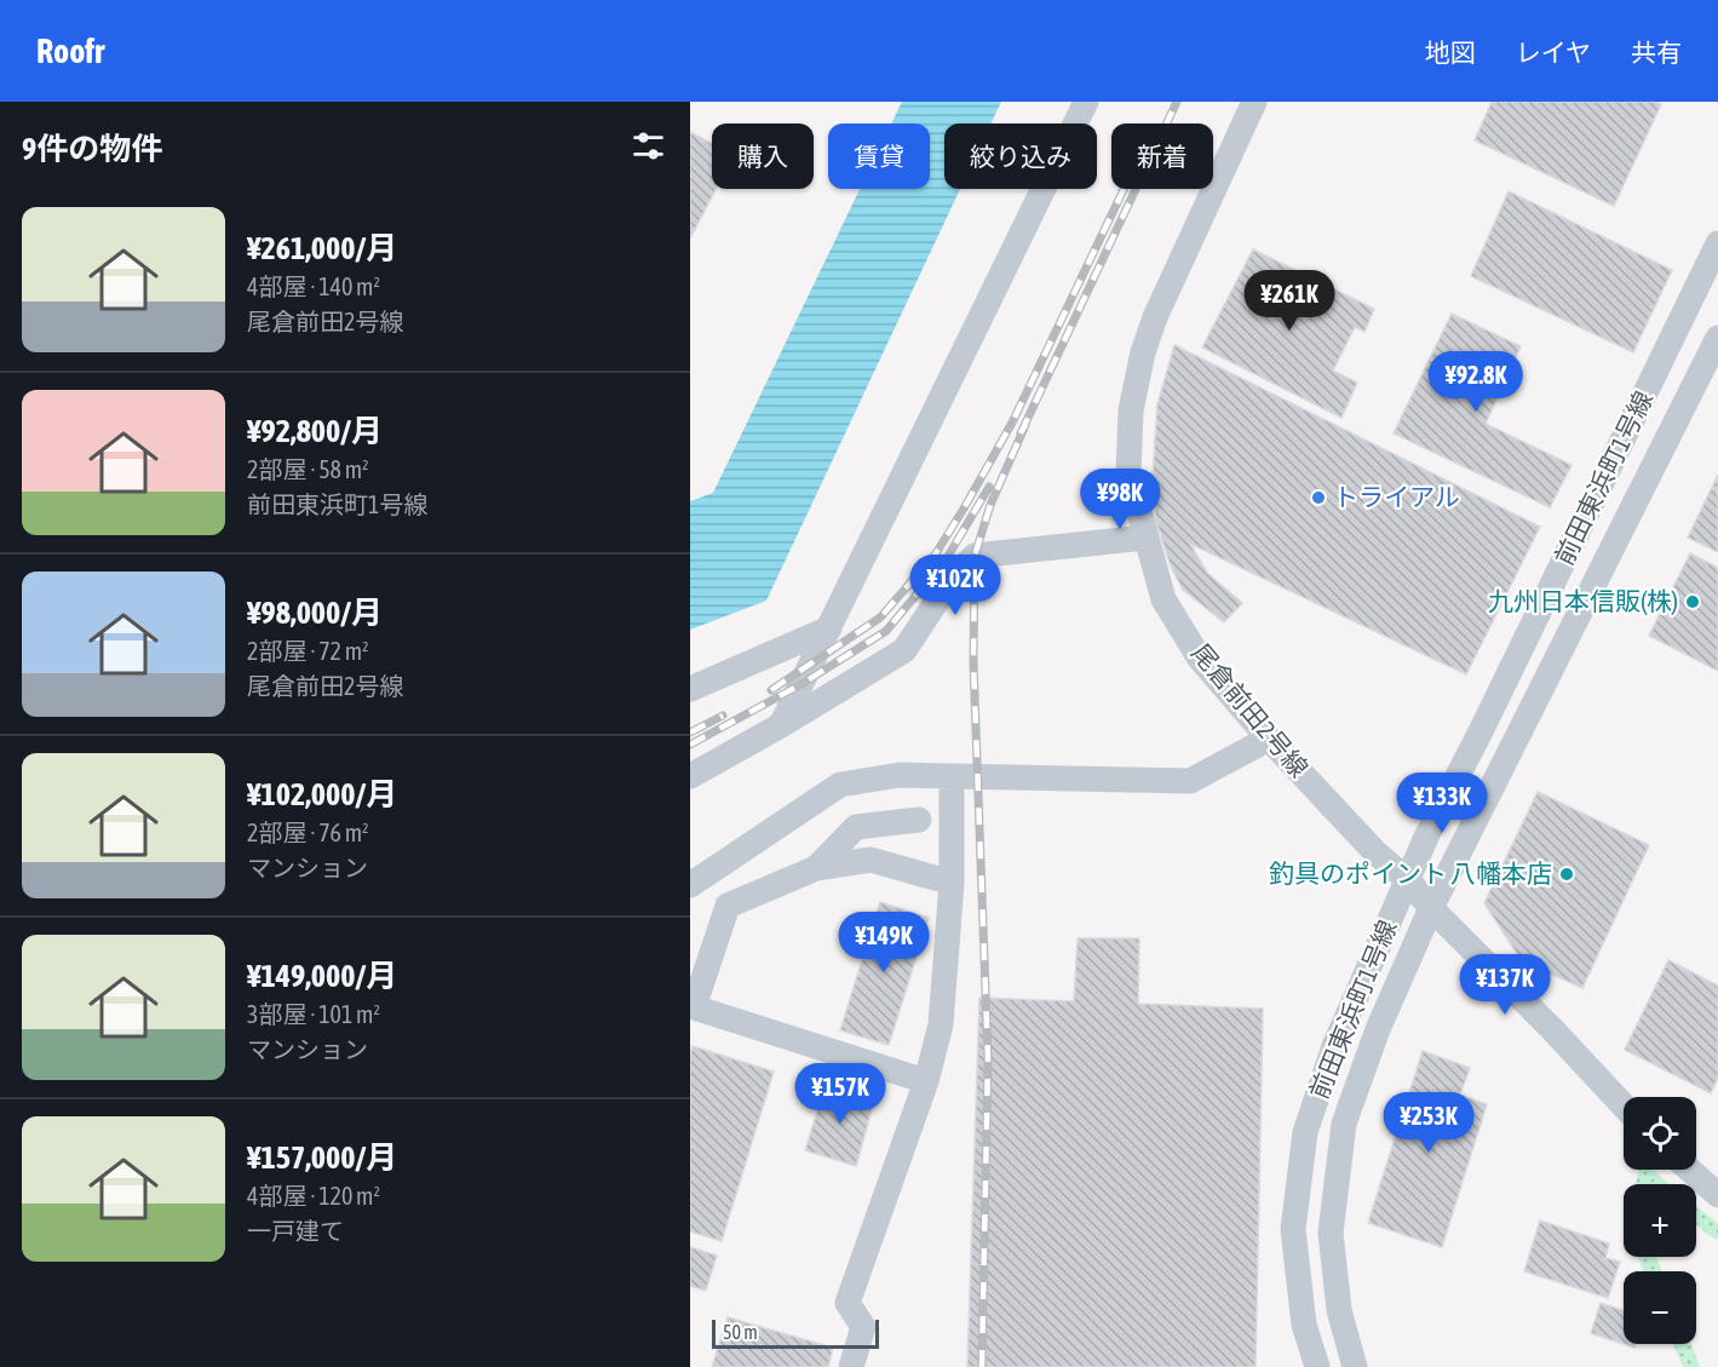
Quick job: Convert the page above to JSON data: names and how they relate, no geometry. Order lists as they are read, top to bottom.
{
  "streets": {
    "street": ["前田東浜町1号線", "尾倉前田2号線"]
  },
  "crossings": [
    ["前田東浜町1号線", "尾倉前田2号線"]
  ],
  "places": ["トライアル", "九州日本信販(株)", "釣具のポイント 八幡本店"],
  "scale_bar": "50 m",
  "page": {
    "header": "Roofr",
    "nav": ["地図", "レイヤ", "共有"],
    "heading": "9件の物件",
    "chip": [
      "購入",
      "賃貸",
      "絞り込み",
      "新着"
    ],
    "list": [
      {
        "name": "¥261,000/月",
        "note": "4部屋 · 140 m² · 尾倉前田2号線"
      },
      {
        "name": "¥92,800/月",
        "note": "2部屋 · 58 m² · 前田東浜町1号線"
      },
      {
        "name": "¥98,000/月",
        "note": "2部屋 · 72 m² · 尾倉前田2号線"
      },
      {
        "name": "¥102,000/月",
        "note": "2部屋 · 76 m² · マンション"
      },
      {
        "name": "¥149,000/月",
        "note": "3部屋 · 101 m² · マンション"
      },
      {
        "name": "¥157,000/月",
        "note": "4部屋 · 120 m² · 一戸建て"
      }
    ],
    "price": [
      "¥261K",
      "¥92.8K",
      "¥98K",
      "¥102K",
      "¥133K",
      "¥149K",
      "¥137K",
      "¥157K",
      "¥253K"
    ],
    "map_buttons": ["+", "−"],
    "scale": "50 m"
  }
}
